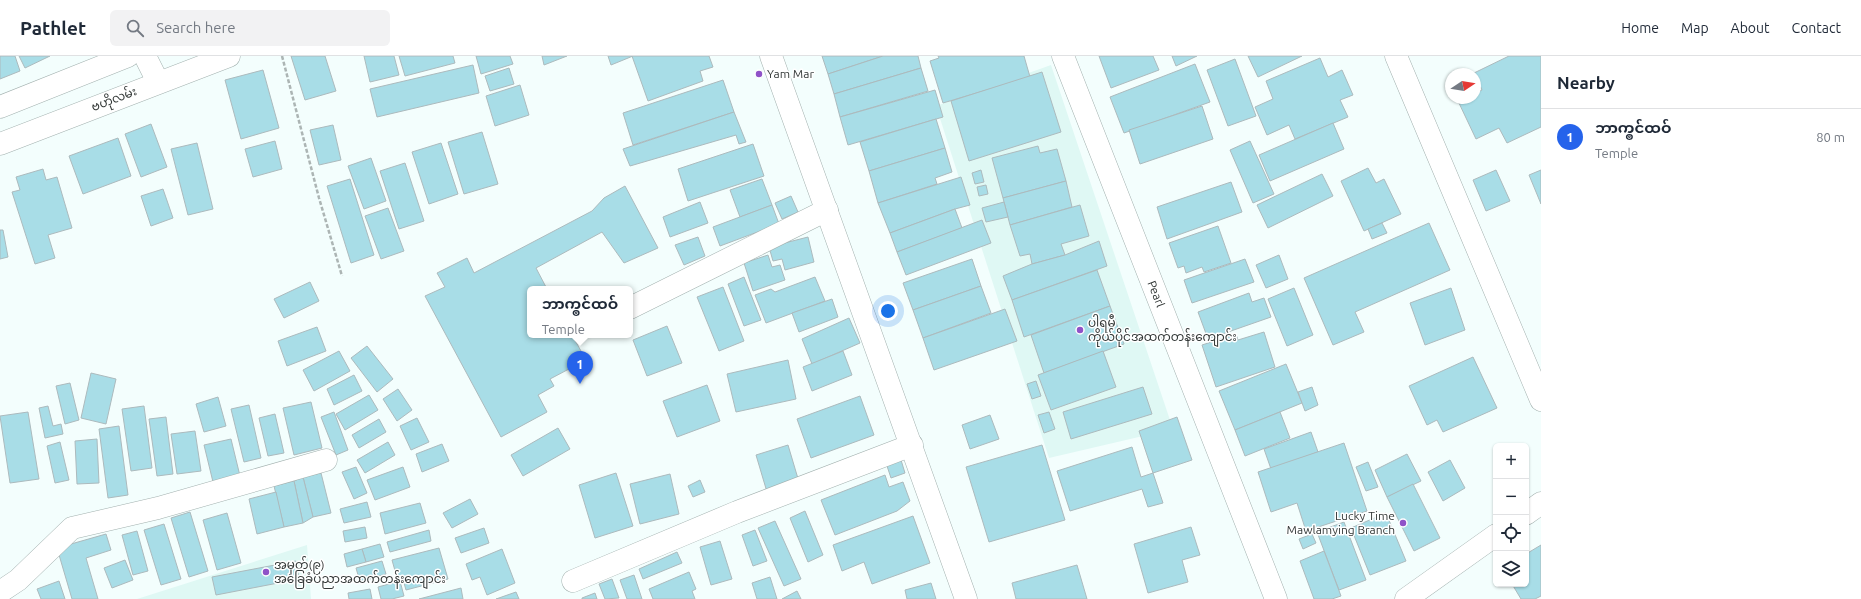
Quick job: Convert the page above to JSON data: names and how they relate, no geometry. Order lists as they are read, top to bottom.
{
  "streets": {
    "street": ["ဗဟိုလမ်း", "Pearl"]
  },
  "places": [
    "Yam Mar",
    "ပါရမီ ကိုယ်ပိုင်အထက်တန်းကျောင်း",
    "Lucky Time Mawlamying Branch",
    "အမှတ်(၉) အခြေခံပညာအထက်တန်းကျောင်း"
  ],
  "north": "right",
  "page": {
    "header": "Pathlet",
    "search": "Search here",
    "nav": [
      "Home",
      "Map",
      "About",
      "Contact"
    ],
    "heading": "Nearby",
    "list": [
      {
        "mark": "1",
        "name": "ဘာက္ၜၚ်ထဝ်",
        "note": "Temple",
        "value": "80 m"
      }
    ],
    "popup": ["ဘာက္ၜၚ်ထဝ်", "Temple"],
    "pins": "1",
    "map_buttons": ["+", "−"]
  }
}
